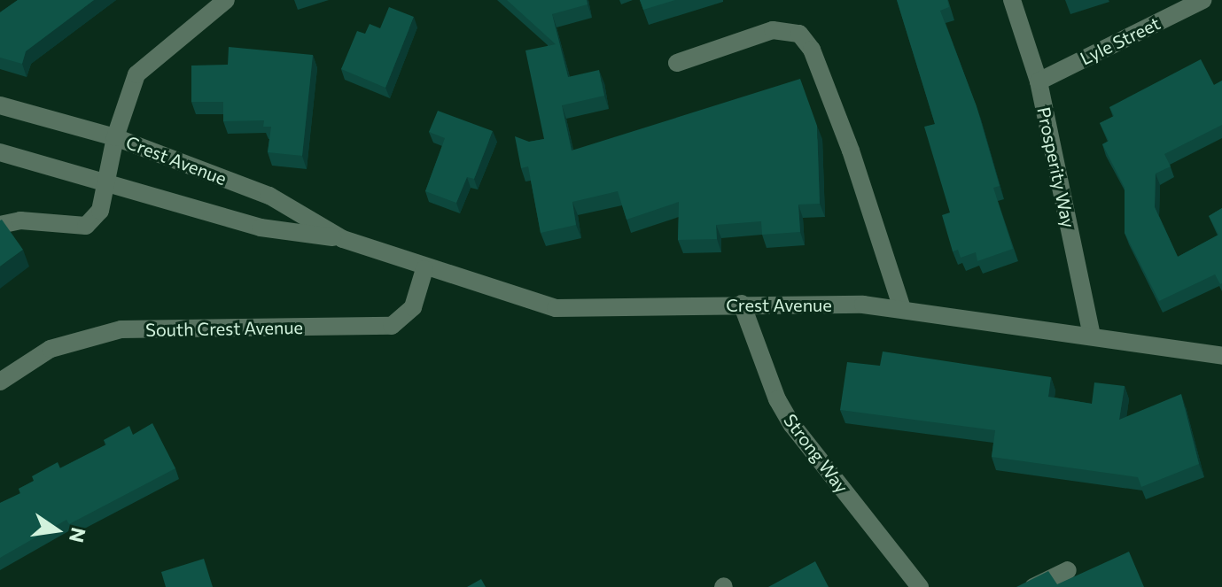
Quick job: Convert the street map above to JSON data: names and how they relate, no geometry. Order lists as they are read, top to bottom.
{
  "streets": {
    "street": [
      "Lyle Street",
      "Crest Avenue",
      "Prosperity Way",
      "South Crest Avenue",
      "Strong Way"
    ]
  },
  "crossings": [
    ["Lyle Street", "Prosperity Way"],
    ["Crest Avenue", "Prosperity Way"],
    ["Crest Avenue", "South Crest Avenue"],
    ["Crest Avenue", "Strong Way"]
  ],
  "north": "right"
}
